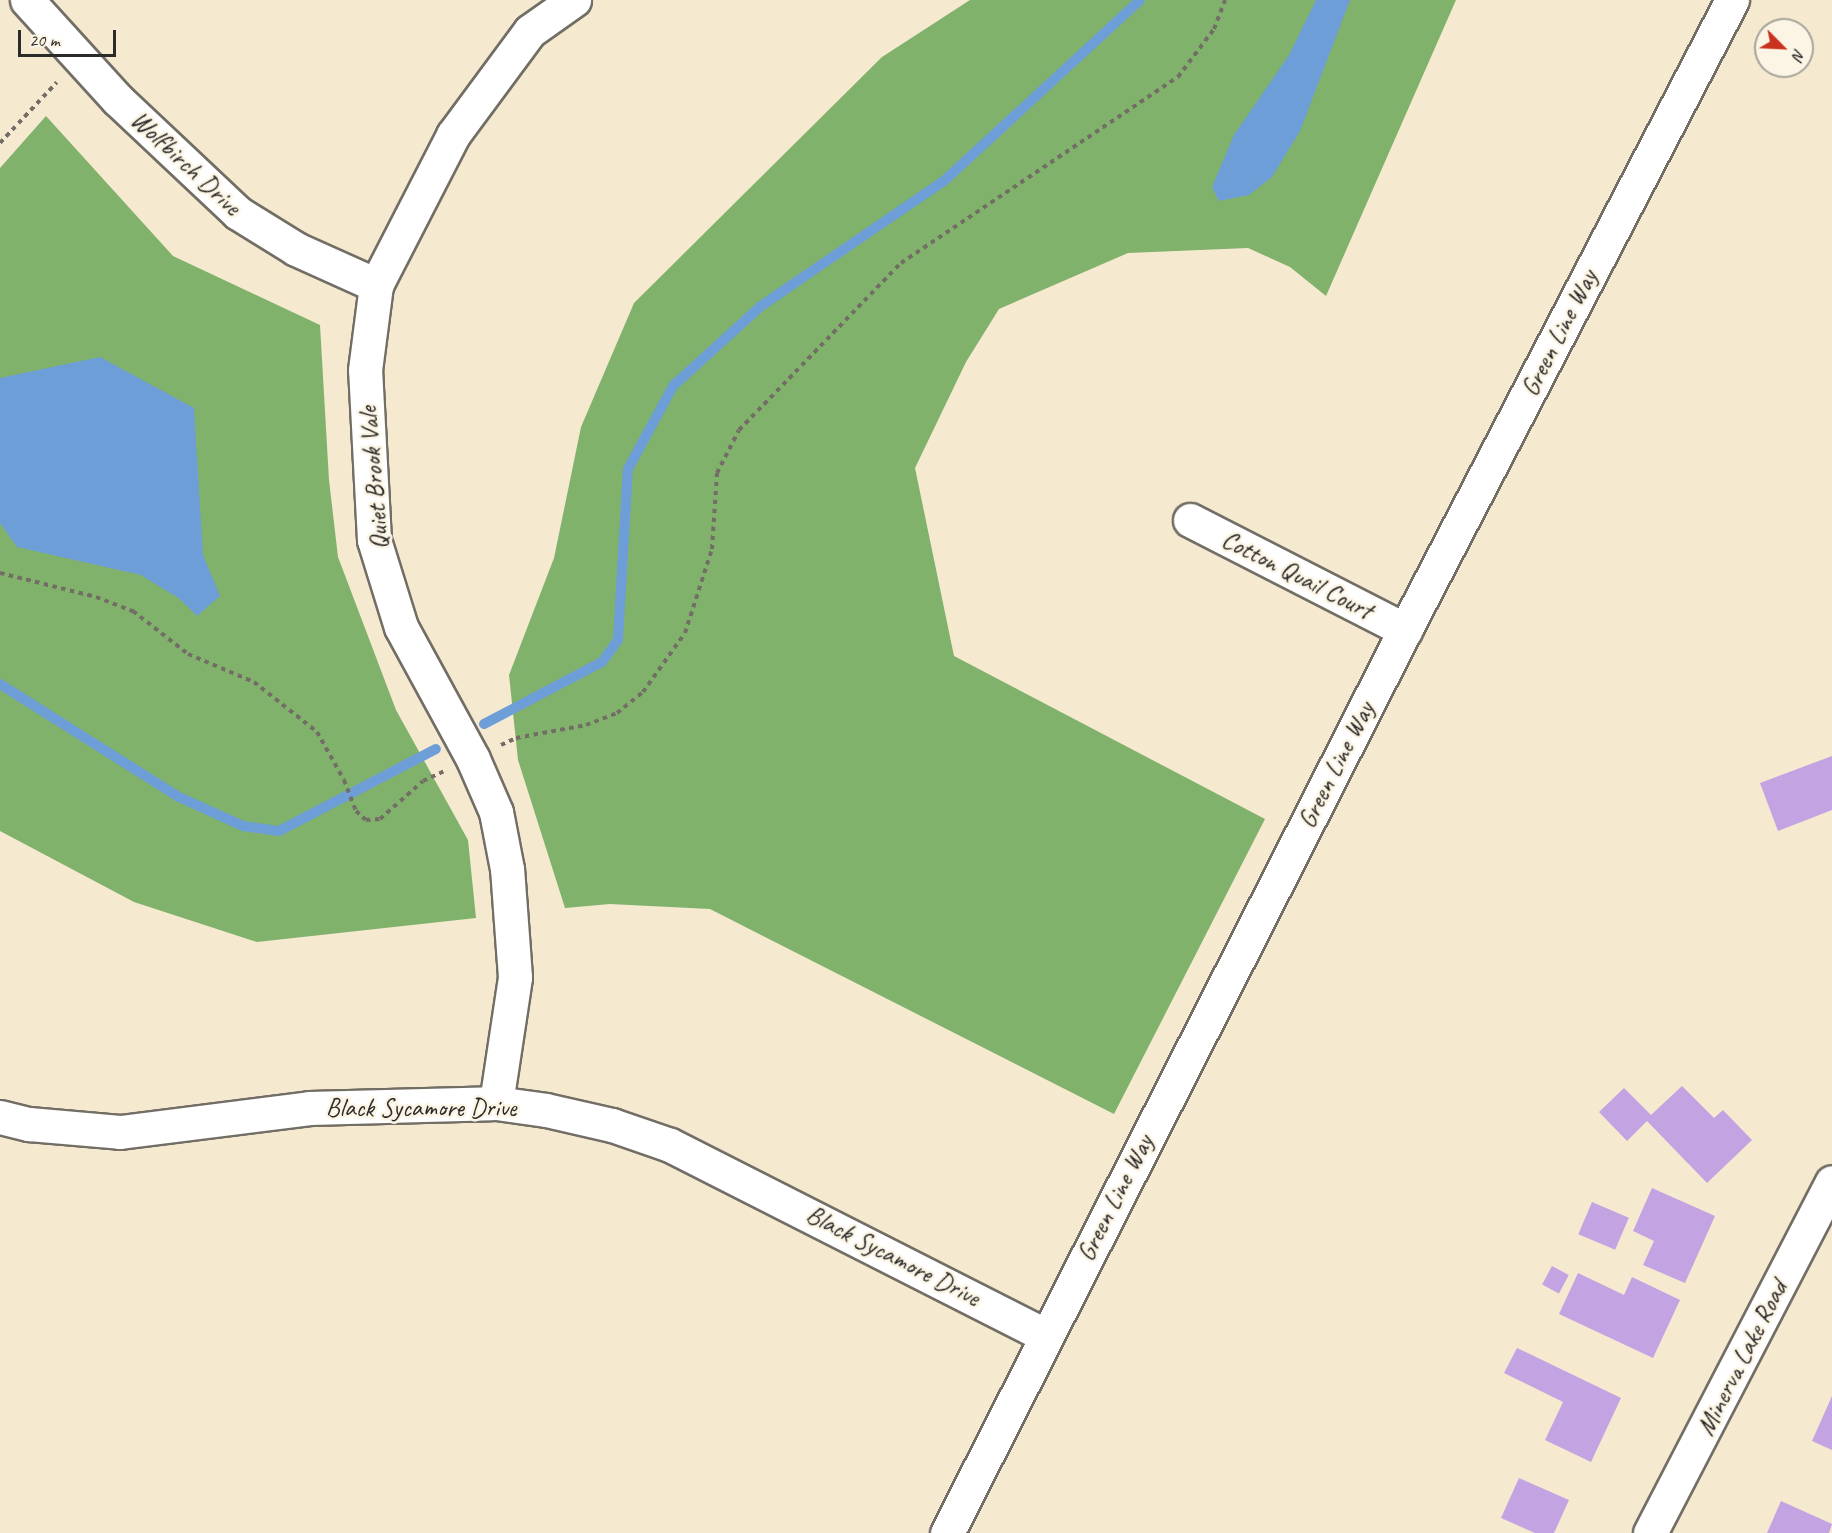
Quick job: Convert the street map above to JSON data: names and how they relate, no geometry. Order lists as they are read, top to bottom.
{
  "streets": {
    "street": [
      "Wolfbirch Drive",
      "Green Line Way",
      "Quiet Brook Vale",
      "Cotton Quail Court",
      "Black Sycamore Drive",
      "Minerva Lake Road"
    ]
  },
  "crossings": [
    ["Wolfbirch Drive", "Quiet Brook Vale"],
    ["Green Line Way", "Cotton Quail Court"],
    ["Green Line Way", "Black Sycamore Drive"],
    ["Quiet Brook Vale", "Black Sycamore Drive"]
  ],
  "scale_bar": "20 m",
  "north": "bottom right"
}
